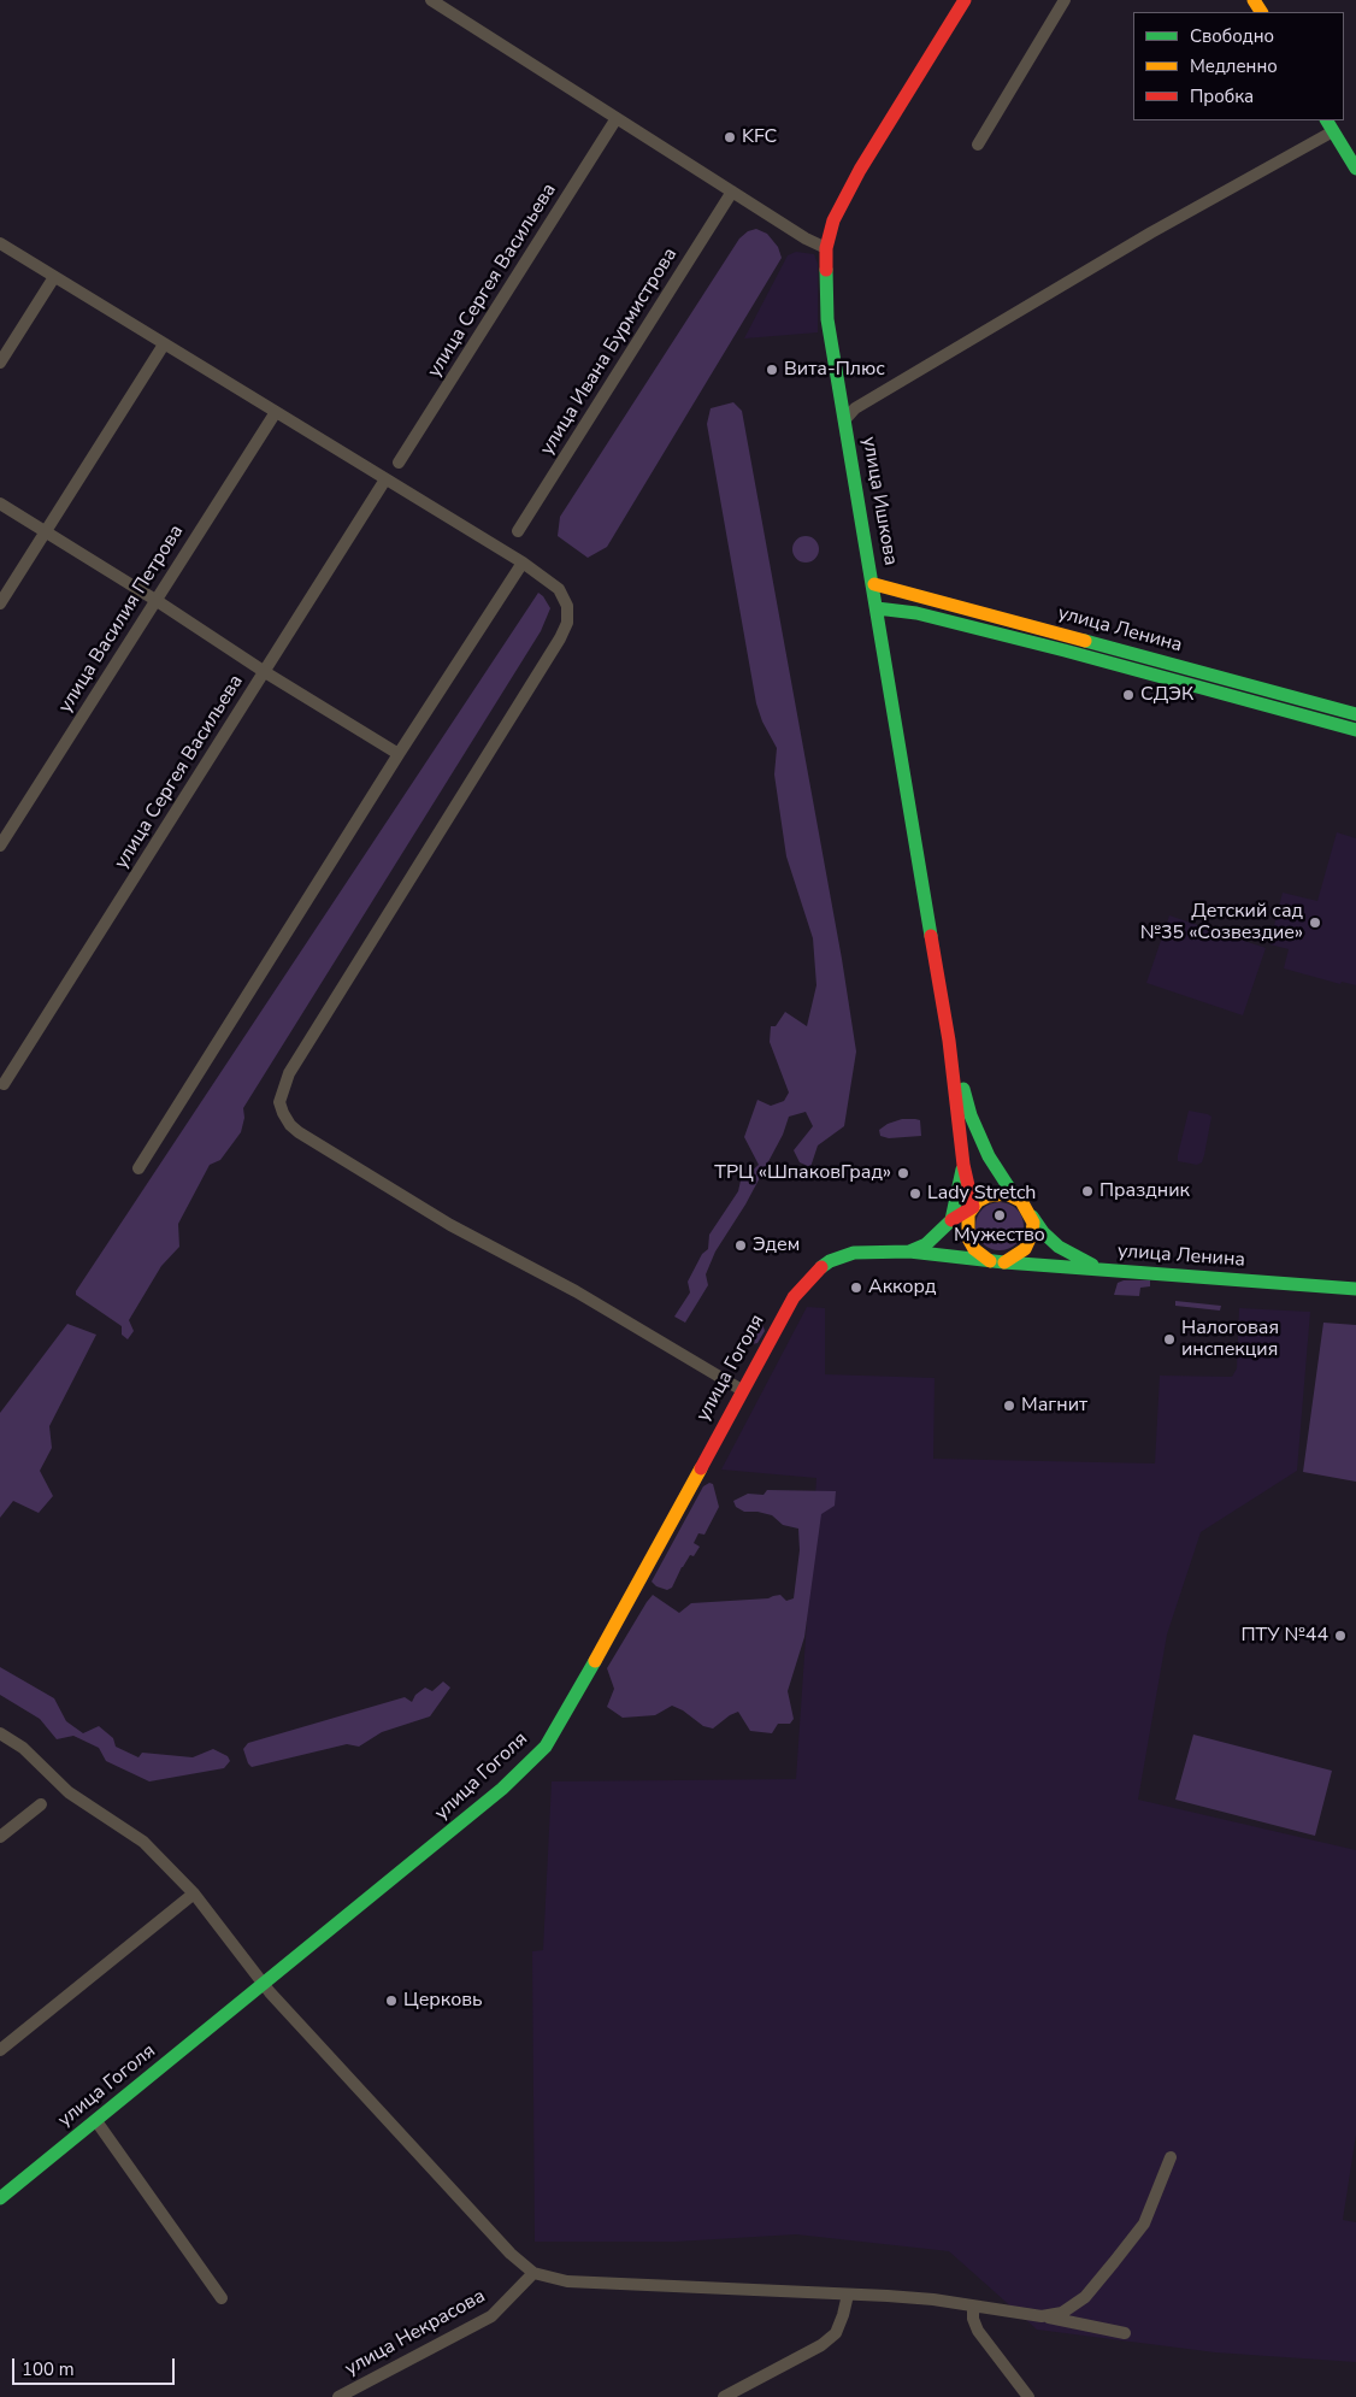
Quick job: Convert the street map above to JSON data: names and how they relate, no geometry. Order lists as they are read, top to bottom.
{
  "streets": {
    "street": [
      "улица Сергея Васильева",
      "улица Ивана Бурмистрова",
      "улица Ишкова",
      "улица Василия Петрова",
      "улица Ленина",
      "улица Гоголя",
      "улица Некрасова"
    ]
  },
  "crossings": [
    ["улица Ишкова", "улица Ленина"],
    ["улица Ишкова", "улица Гоголя"],
    ["улица Ленина", "улица Гоголя"]
  ],
  "places": [
    "KFC",
    "Вита-Плюс",
    "СДЭК",
    "Детский сад №35 «Созвездие»",
    "ТРЦ «ШпаковГрад»",
    "Праздник",
    "Lady Stretch",
    "Мужество",
    "Эдем",
    "Аккорд",
    "Налоговая инспекция",
    "Магнит",
    "ПТУ №44",
    "Церковь"
  ],
  "legend": ["Свободно", "Медленно", "Пробка"],
  "scale_bar": "100 m"
}
